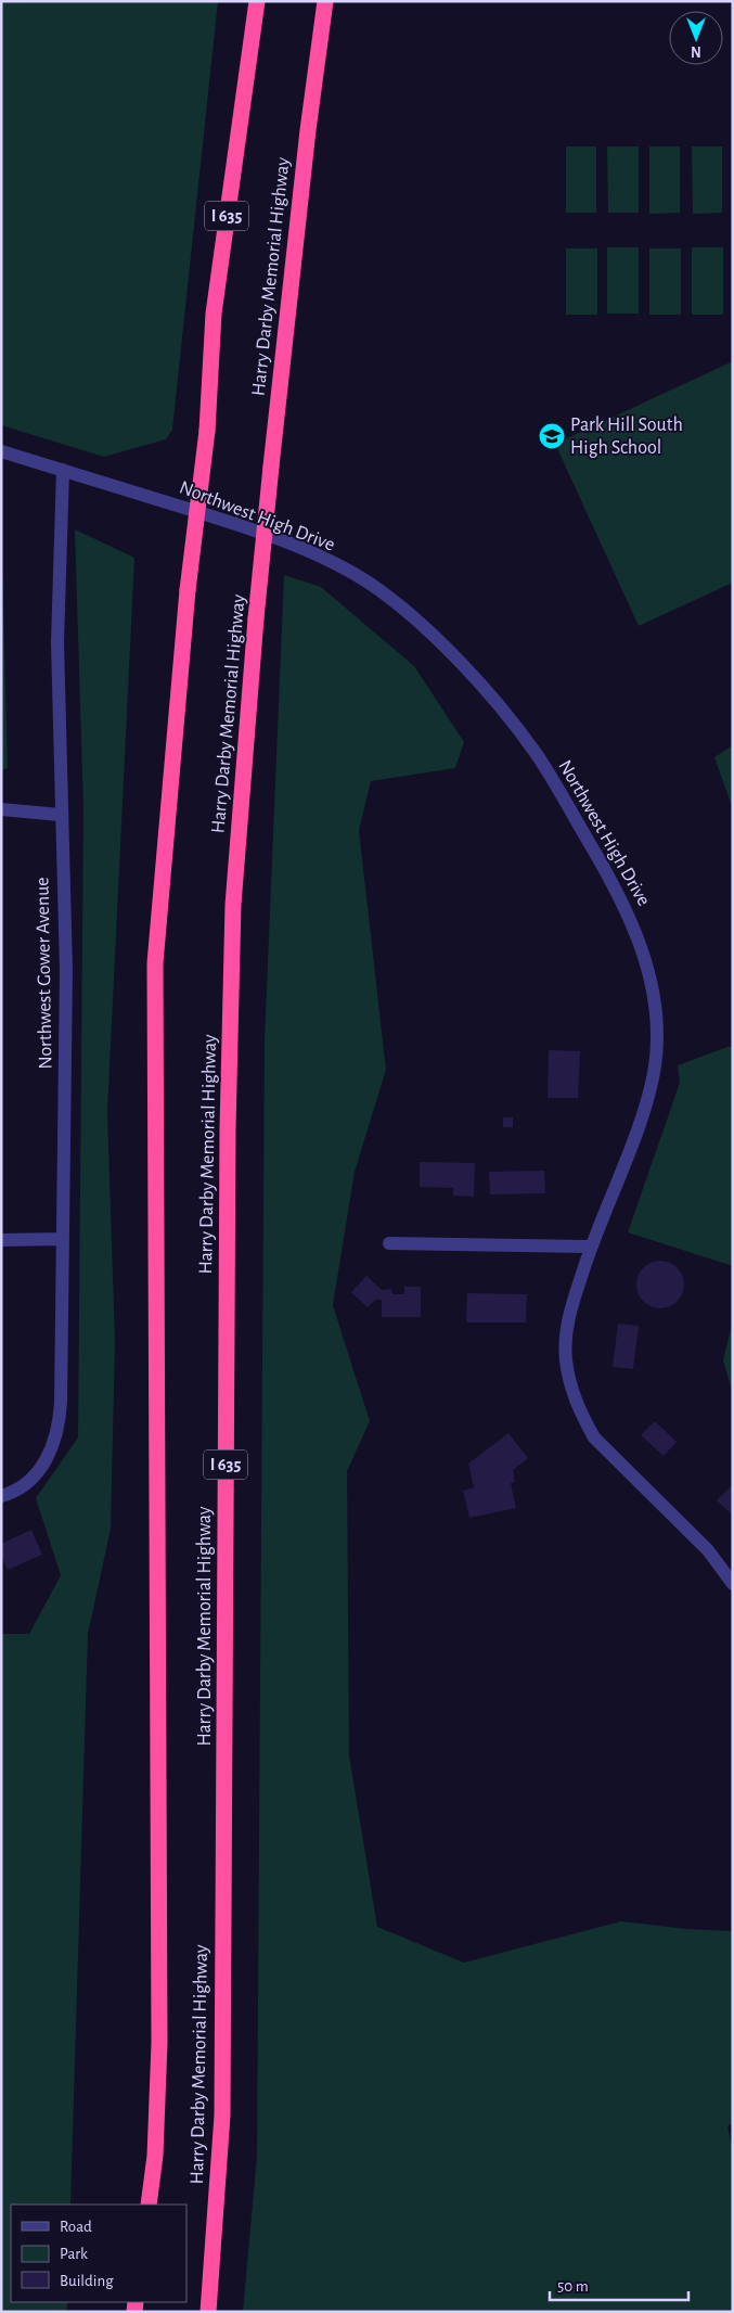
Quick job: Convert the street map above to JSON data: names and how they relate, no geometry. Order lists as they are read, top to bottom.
{
  "streets": {
    "highway": ["I 635", "Harry Darby Memorial Highway"],
    "street": ["Northwest High Drive", "Northwest Gower Avenue"]
  },
  "crossings": [
    ["Northwest High Drive", "Northwest Gower Avenue"]
  ],
  "places": {
    "school or university": ["Park Hill South High School"]
  },
  "legend": ["Road", "Park", "Building"],
  "scale_bar": "50 m",
  "north": "bottom"
}
